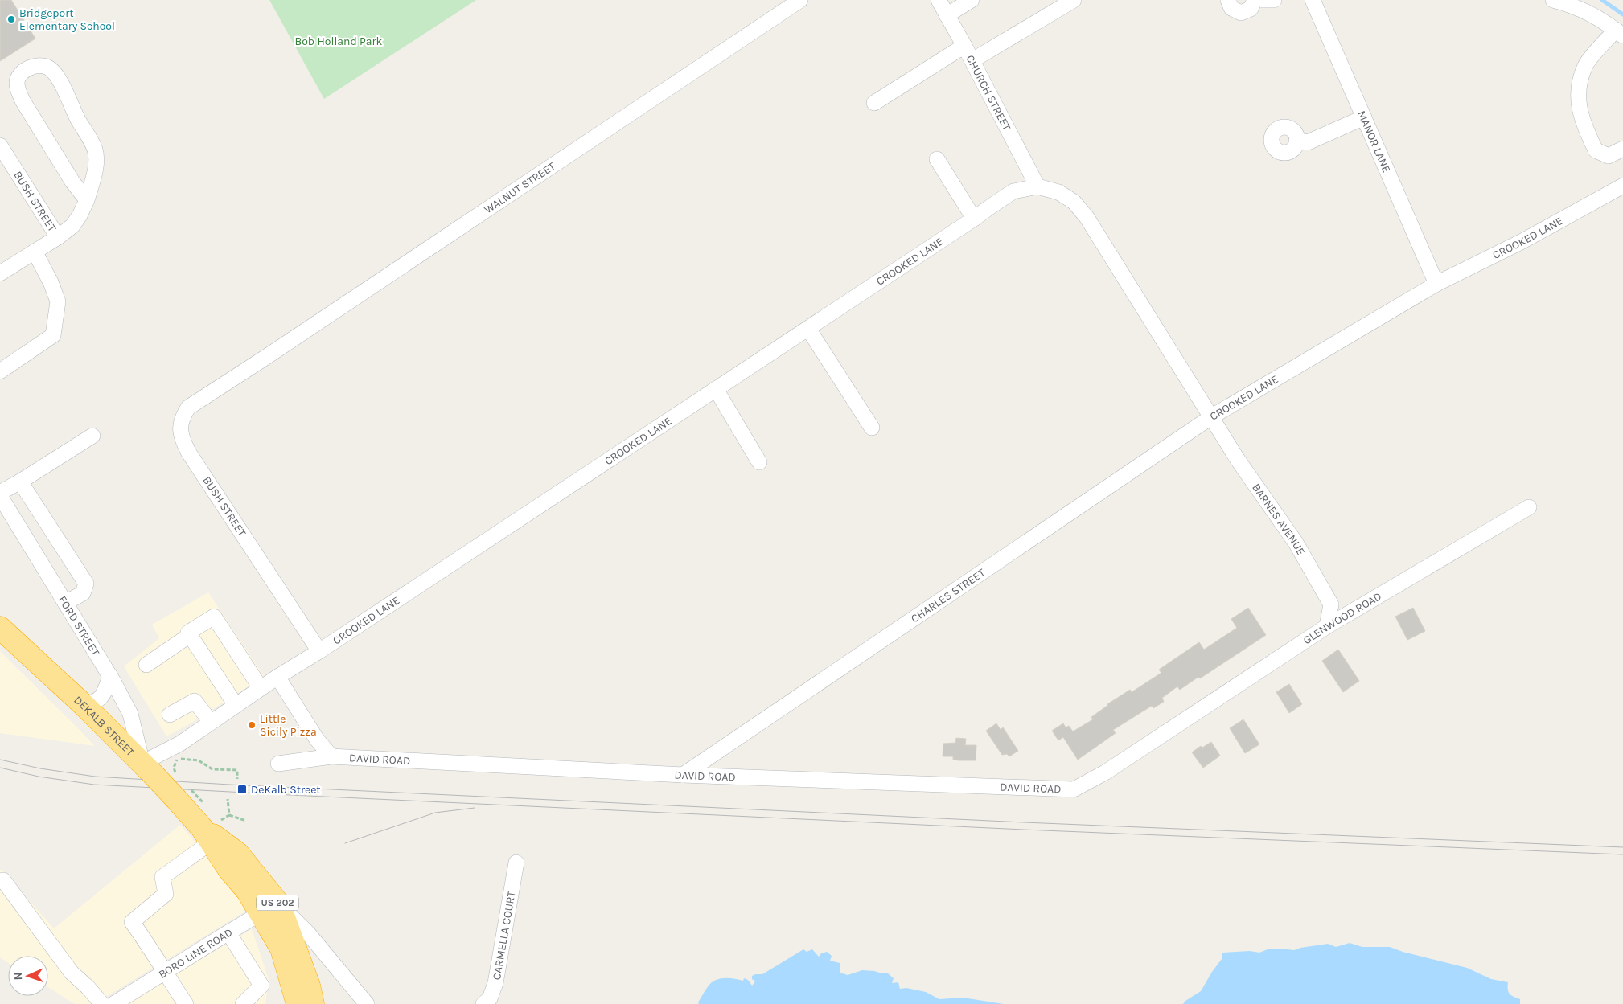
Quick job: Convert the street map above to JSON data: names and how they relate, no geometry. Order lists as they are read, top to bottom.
{
  "streets": {
    "highway": ["DEKALB STREET", "US 202"],
    "street": [
      "CHURCH STREET",
      "MANOR LANE",
      "WALNUT STREET",
      "BUSH STREET",
      "CROOKED LANE",
      "BARNES AVENUE",
      "CHARLES STREET",
      "GLENWOOD ROAD",
      "FORD STREET",
      "DAVID ROAD",
      "CARMELLA COURT",
      "BORO LINE ROAD"
    ]
  },
  "crossings": [
    ["CHURCH STREET", "CROOKED LANE"],
    ["MANOR LANE", "CROOKED LANE"],
    ["WALNUT STREET", "BUSH STREET"],
    ["BUSH STREET", "CROOKED LANE"],
    ["CROOKED LANE", "BARNES AVENUE"],
    ["CROOKED LANE", "CHARLES STREET"],
    ["CROOKED LANE", "FORD STREET"],
    ["CROOKED LANE", "DEKALB STREET"],
    ["BARNES AVENUE", "CHARLES STREET"],
    ["BARNES AVENUE", "GLENWOOD ROAD"],
    ["CHARLES STREET", "DAVID ROAD"],
    ["GLENWOOD ROAD", "DAVID ROAD"],
    ["FORD STREET", "DEKALB STREET"],
    ["DEKALB STREET", "BORO LINE ROAD"]
  ],
  "parks": ["Bob Holland Park"],
  "places": {
    "other": ["Bridgeport Elementary School", "Little Sicily Pizza"],
    "transit": ["DeKalb Street"]
  },
  "north": "left"
}
